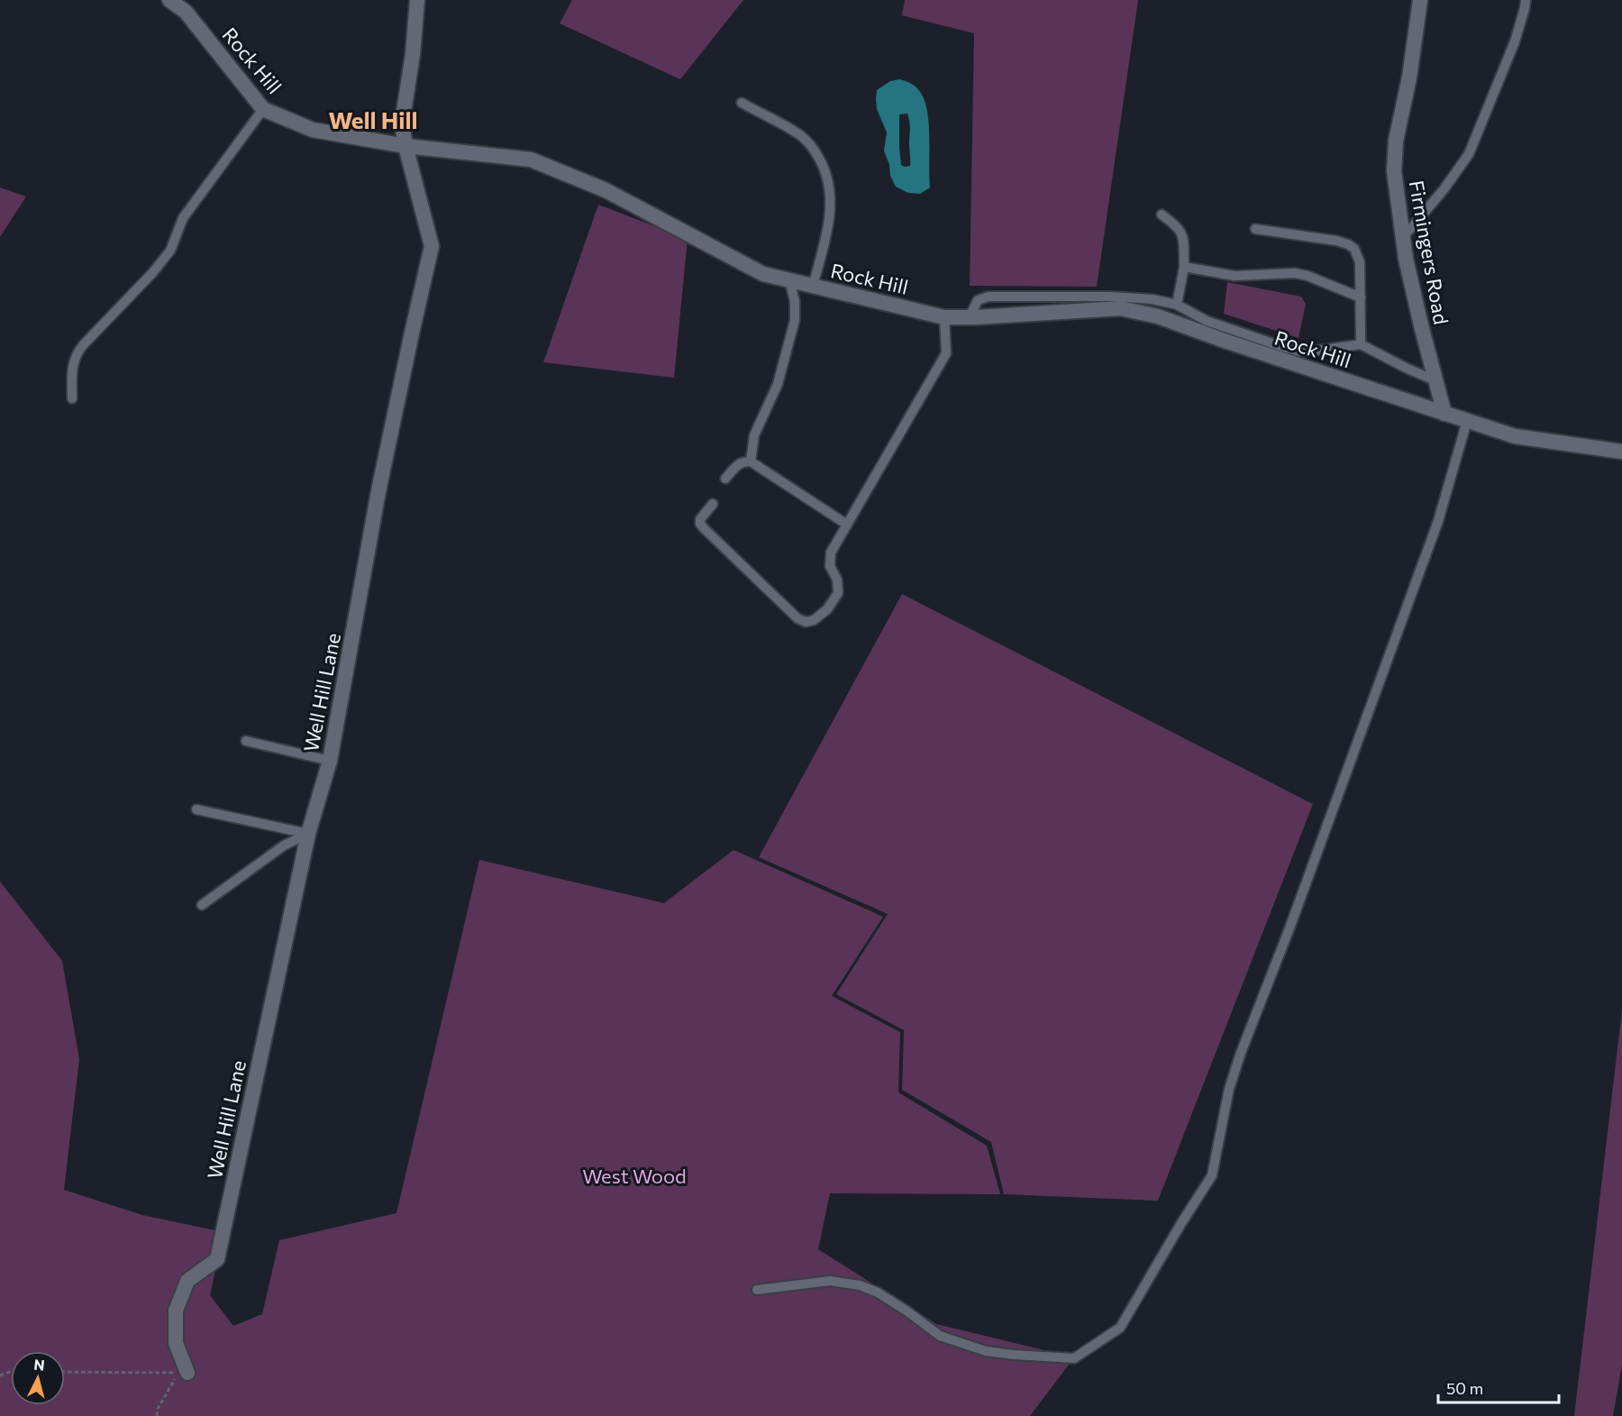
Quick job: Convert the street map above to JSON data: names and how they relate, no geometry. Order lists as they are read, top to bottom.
{
  "streets": {
    "street": ["Rock Hill", "Firmingers Road", "Well Hill Lane"]
  },
  "crossings": [
    ["Rock Hill", "Firmingers Road"],
    ["Rock Hill", "Well Hill Lane"]
  ],
  "districts": ["Well Hill"],
  "parks": ["West Wood"],
  "scale_bar": "50 m",
  "north": "top"
}
